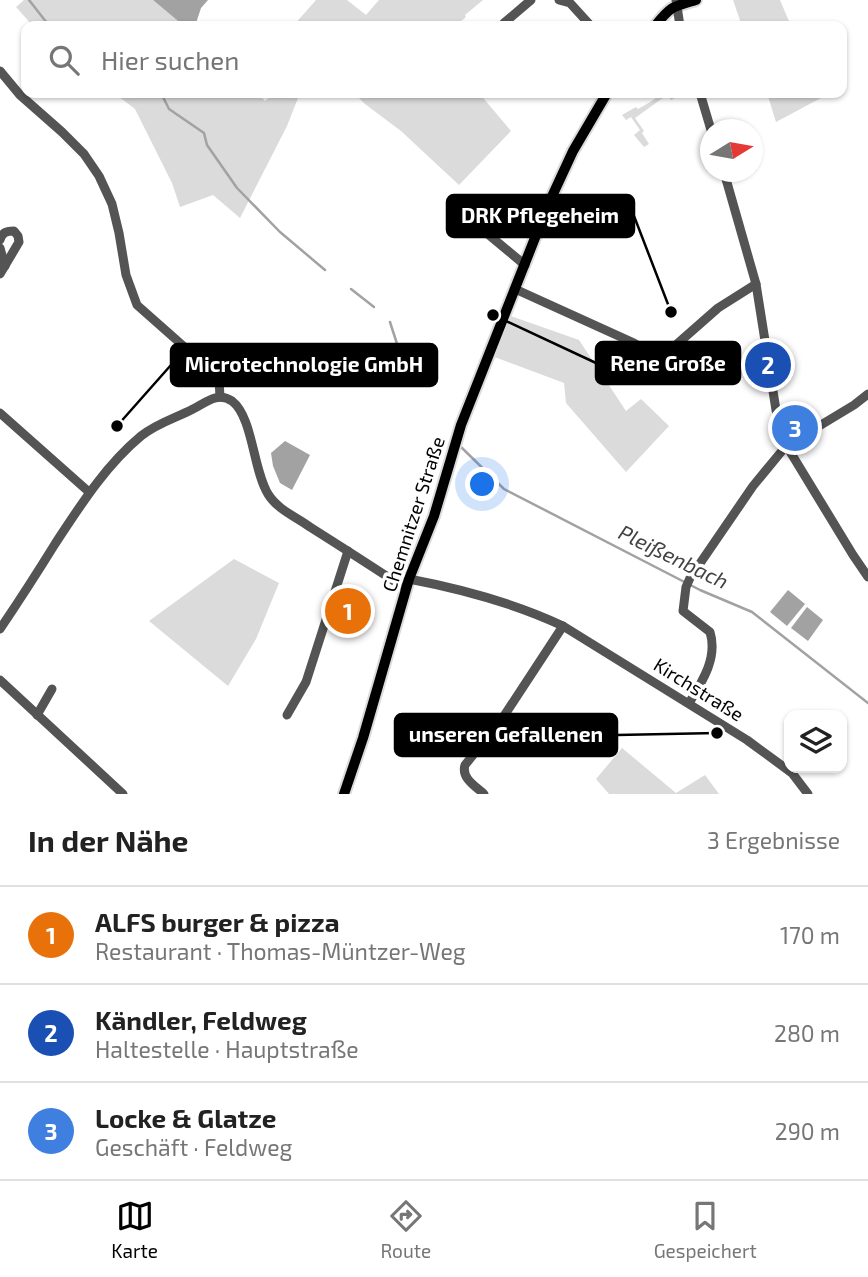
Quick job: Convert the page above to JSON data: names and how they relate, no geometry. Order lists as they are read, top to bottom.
{
  "streets": {
    "main road": ["Chemnitzer Straße"],
    "street": ["Kirchstraße"]
  },
  "crossings": [
    ["Chemnitzer Straße", "Kirchstraße"]
  ],
  "water": ["Pleißenbach"],
  "places": [
    "DRK Pflegeheim",
    "Rene Große",
    "Microtechnologie GmbH",
    "unseren Gefallenen"
  ],
  "north": "right",
  "page": {
    "search": "Hier suchen",
    "pins": ["2", "3", "1"],
    "heading": ["In der Nähe", "3 Ergebnisse"],
    "list": [
      {
        "mark": "1",
        "name": "ALFS burger & pizza",
        "note": "Restaurant · Thomas-Müntzer-Weg",
        "value": "170 m"
      },
      {
        "mark": "2",
        "name": "Kändler, Feldweg",
        "note": "Haltestelle · Hauptstraße",
        "value": "280 m"
      },
      {
        "mark": "3",
        "name": "Locke & Glatze",
        "note": "Geschäft · Feldweg",
        "value": "290 m"
      }
    ],
    "nav": ["Karte", "Route", "Gespeichert"]
  }
}
